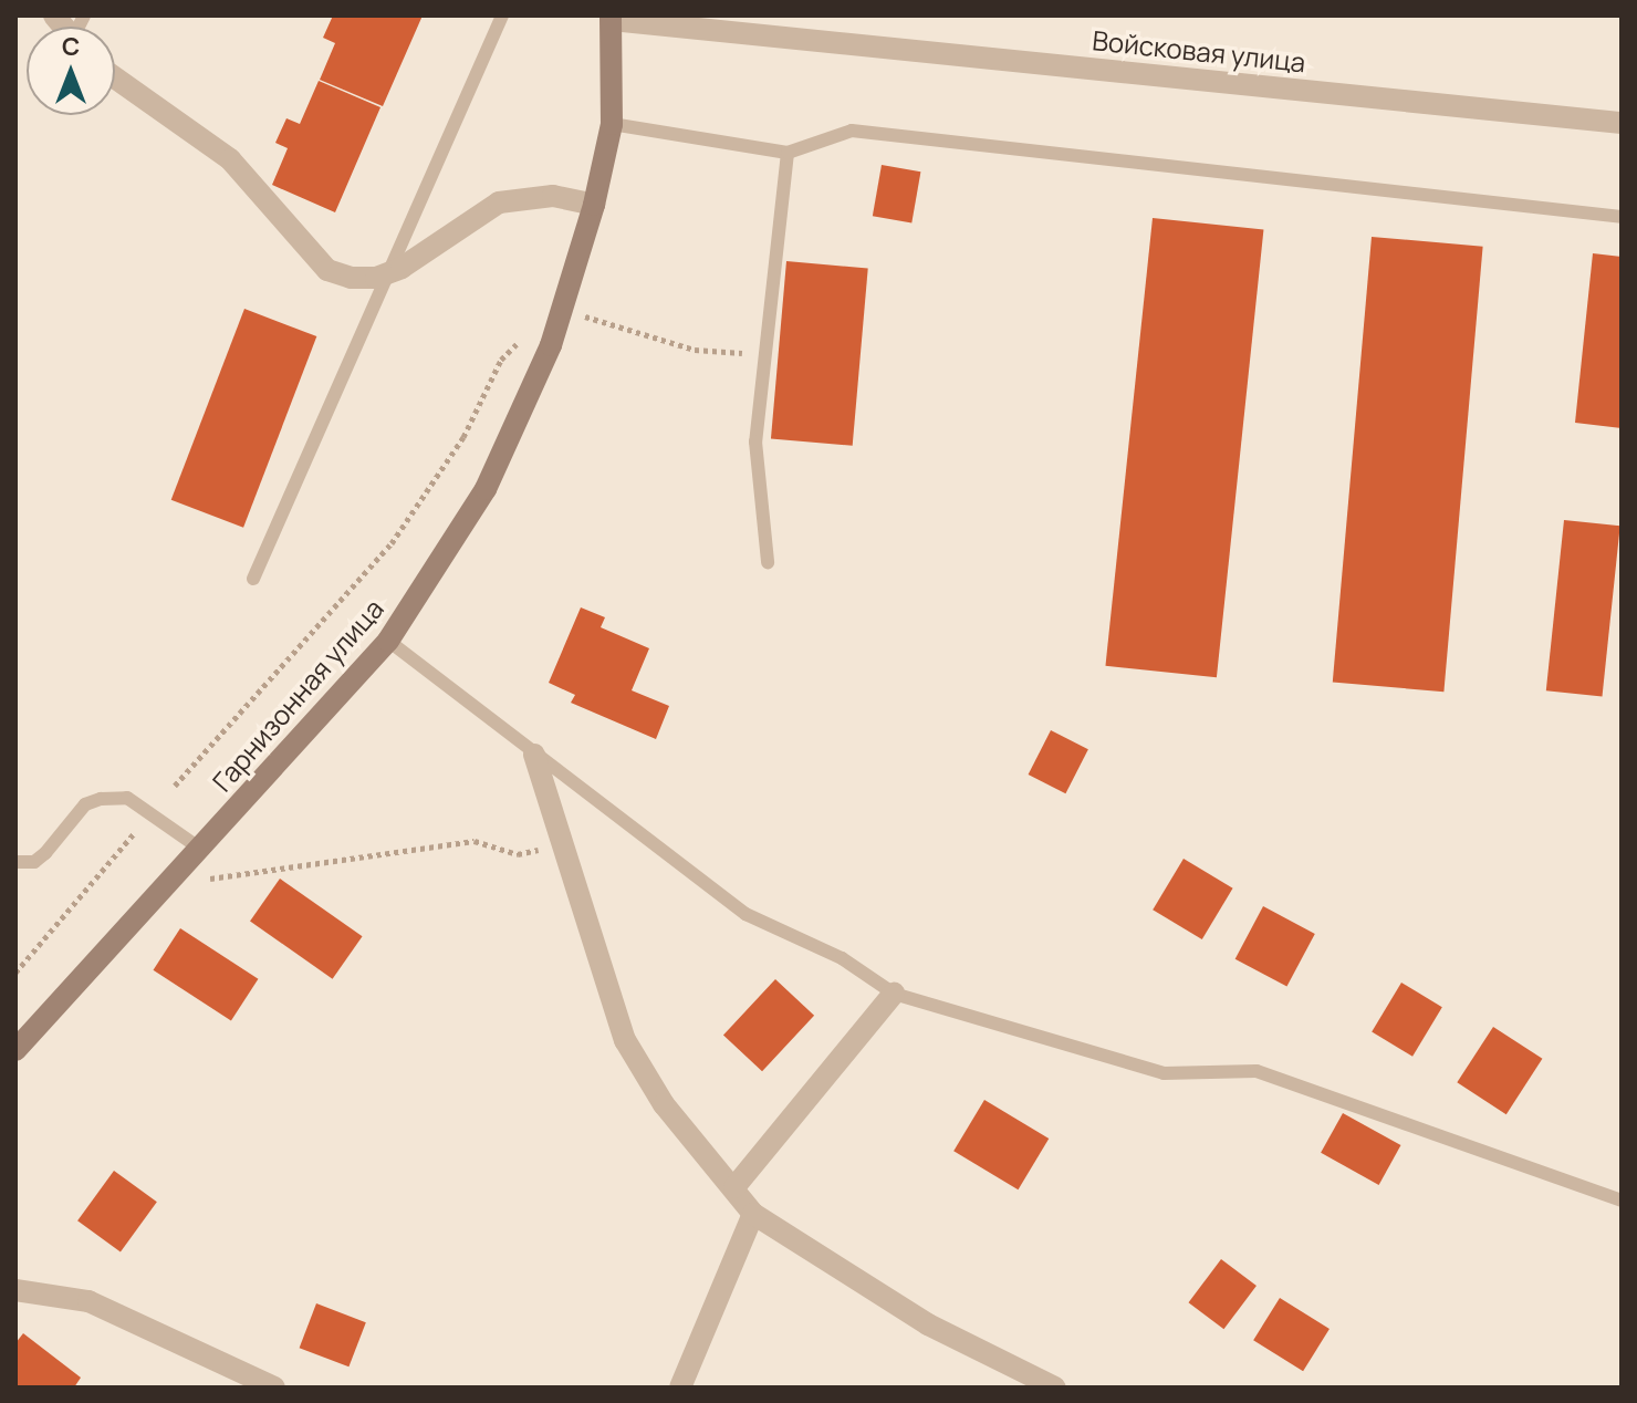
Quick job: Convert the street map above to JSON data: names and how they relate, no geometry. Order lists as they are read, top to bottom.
{
  "streets": {
    "street": ["Войсковая улица", "Гарнизонная улица"]
  },
  "crossings": [
    ["Войсковая улица", "Гарнизонная улица"]
  ],
  "north": "top"
}
